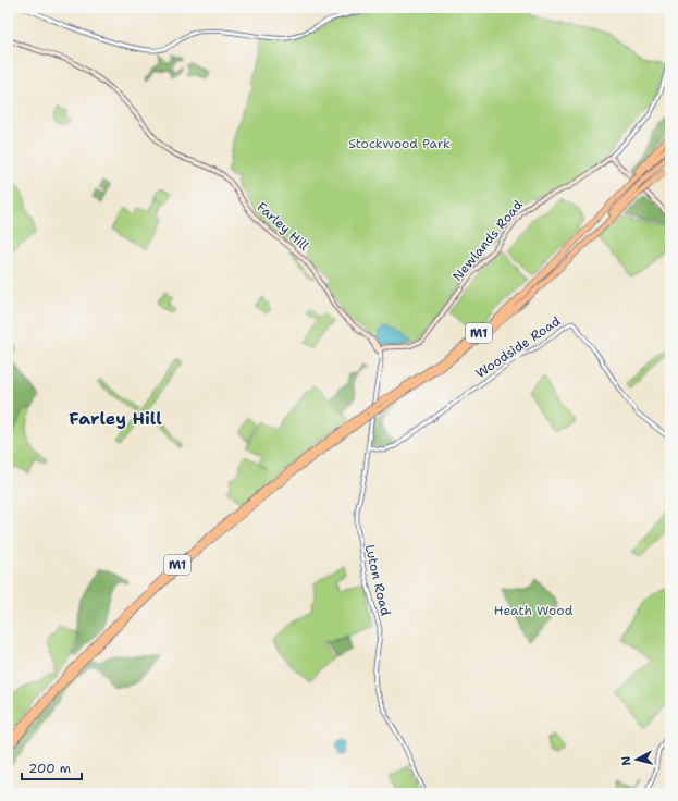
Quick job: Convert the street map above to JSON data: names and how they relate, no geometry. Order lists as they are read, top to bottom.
{
  "streets": {
    "highway": ["M1"],
    "main road": ["Farley Hill", "Newlands Road"],
    "street": ["Woodside Road", "Luton Road"]
  },
  "crossings": [
    ["Farley Hill", "Newlands Road"],
    ["Farley Hill", "Luton Road"],
    ["Newlands Road", "Luton Road"],
    ["Woodside Road", "Luton Road"]
  ],
  "districts": ["Farley Hill"],
  "parks": ["Stockwood Park", "Heath Wood"],
  "scale_bar": "200 m",
  "north": "left"
}
